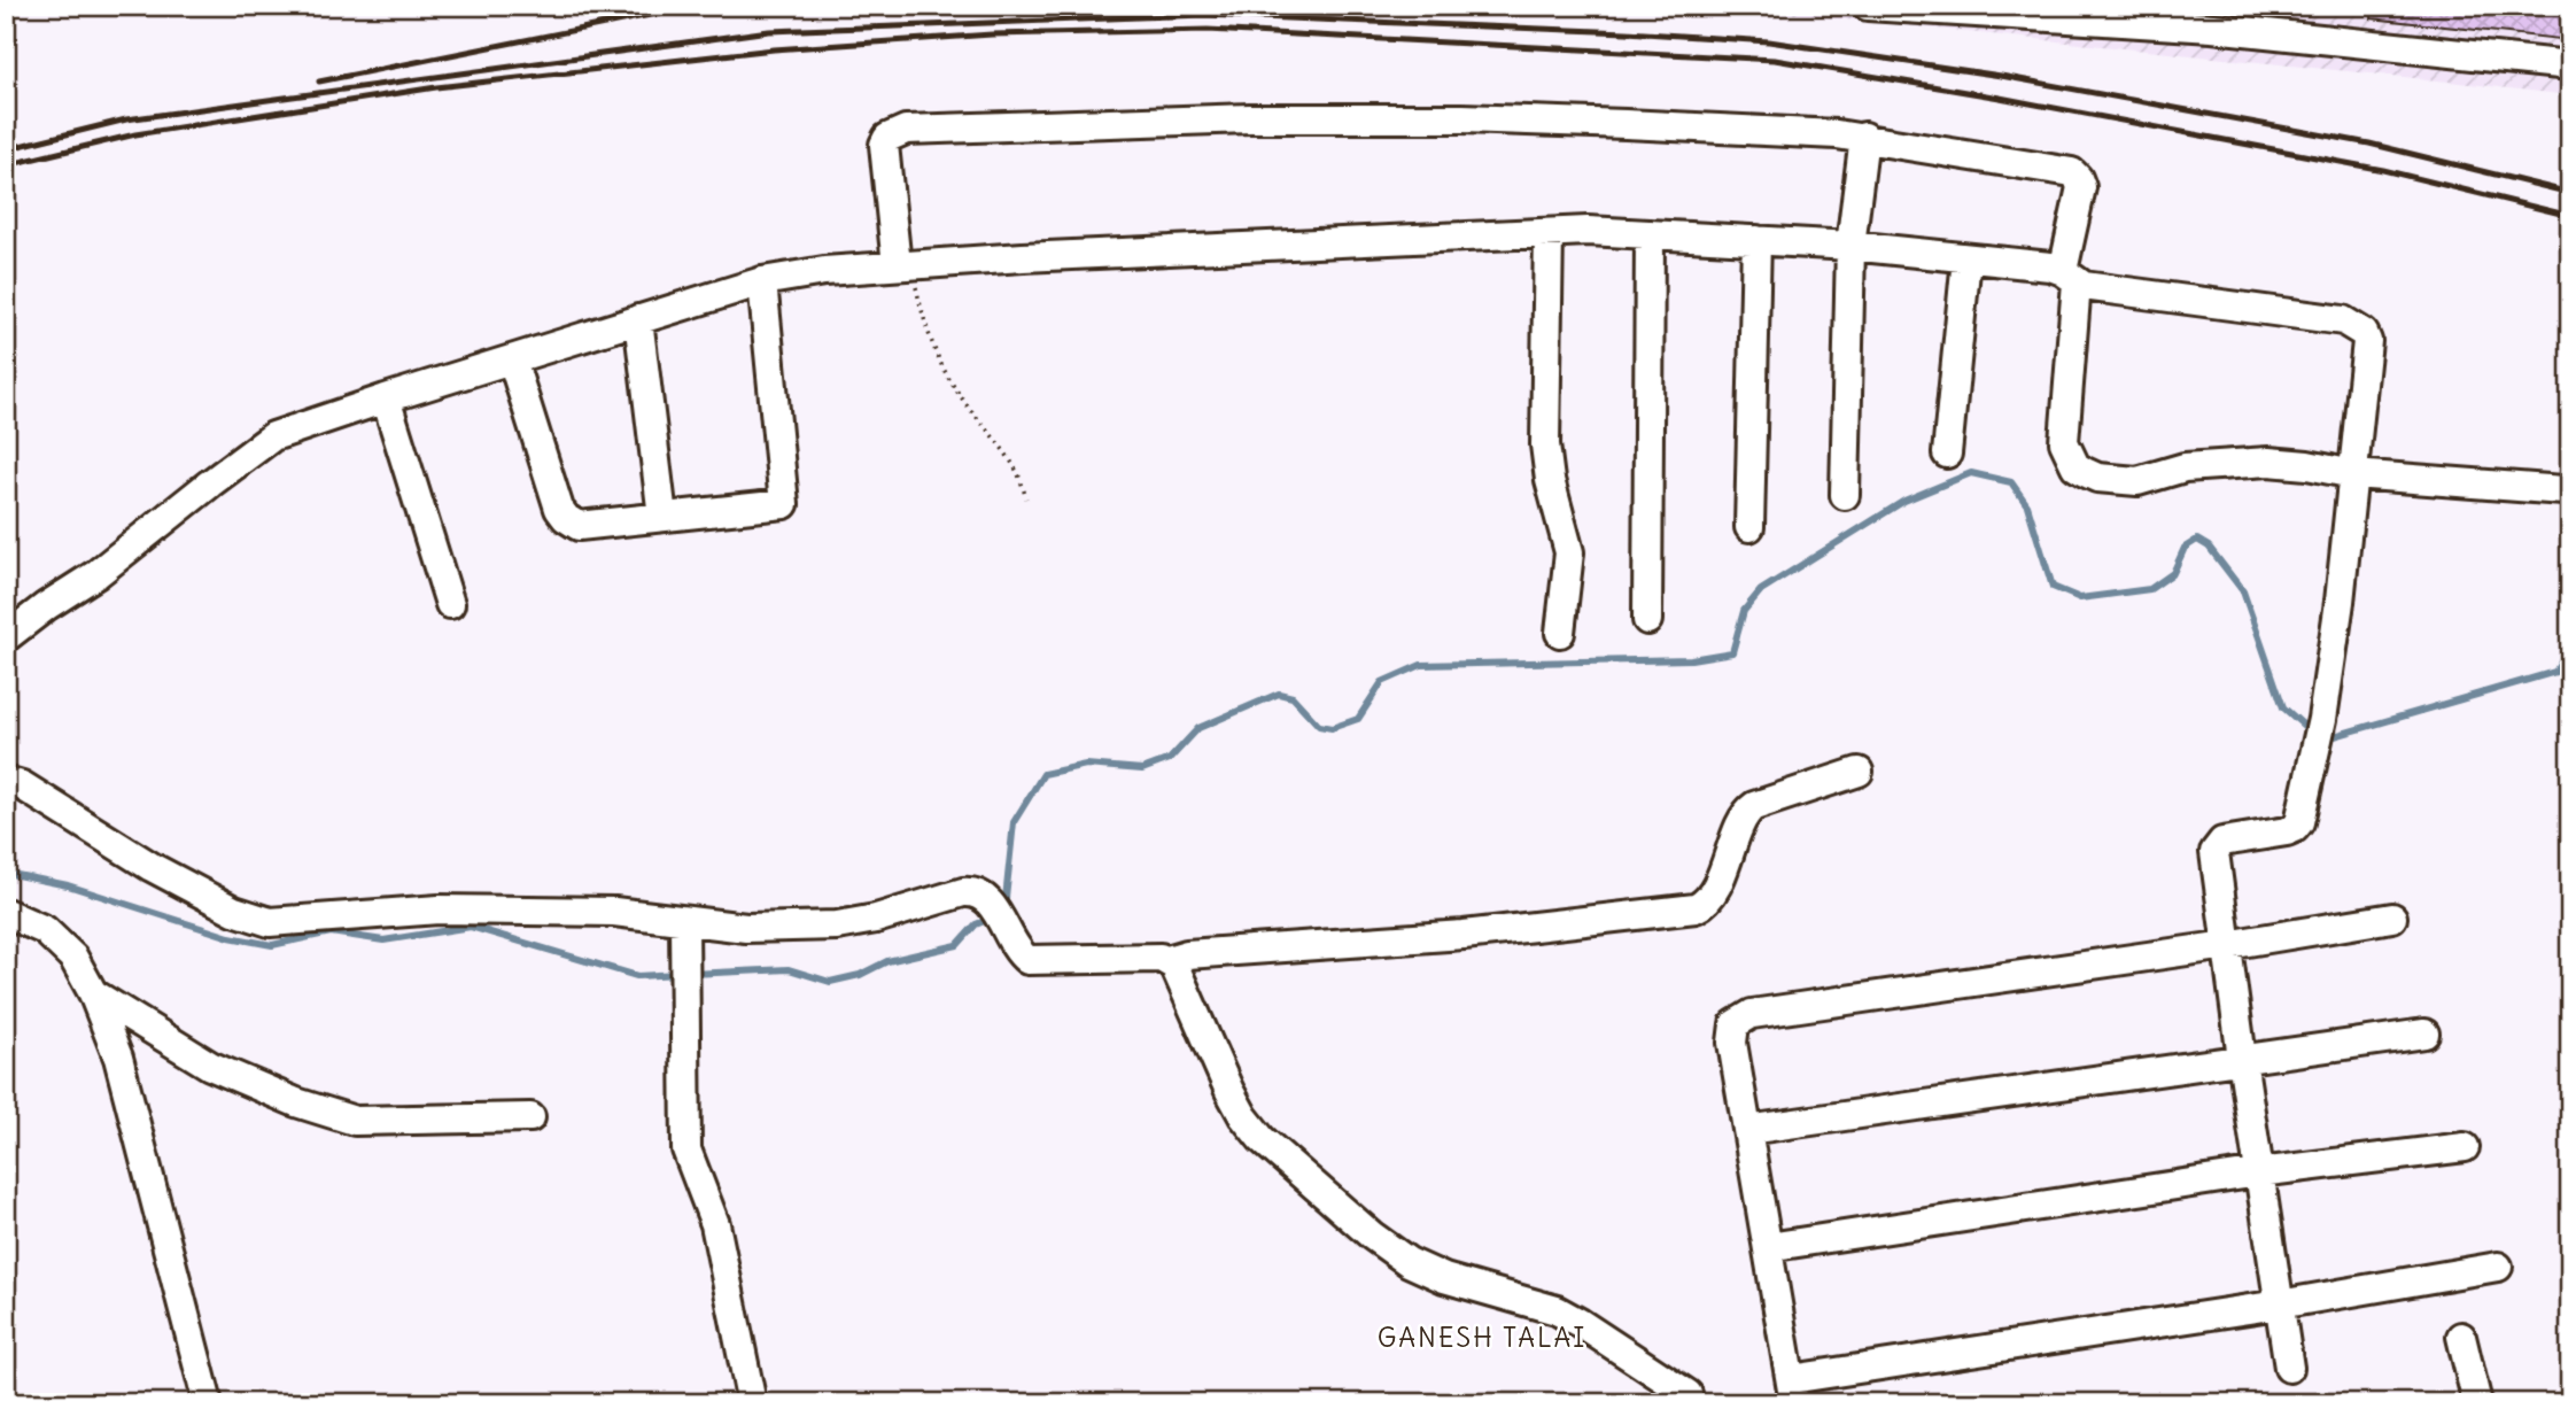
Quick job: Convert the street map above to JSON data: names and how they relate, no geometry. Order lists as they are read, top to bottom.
{
  "districts": ["GANESH TALAI"]
}
